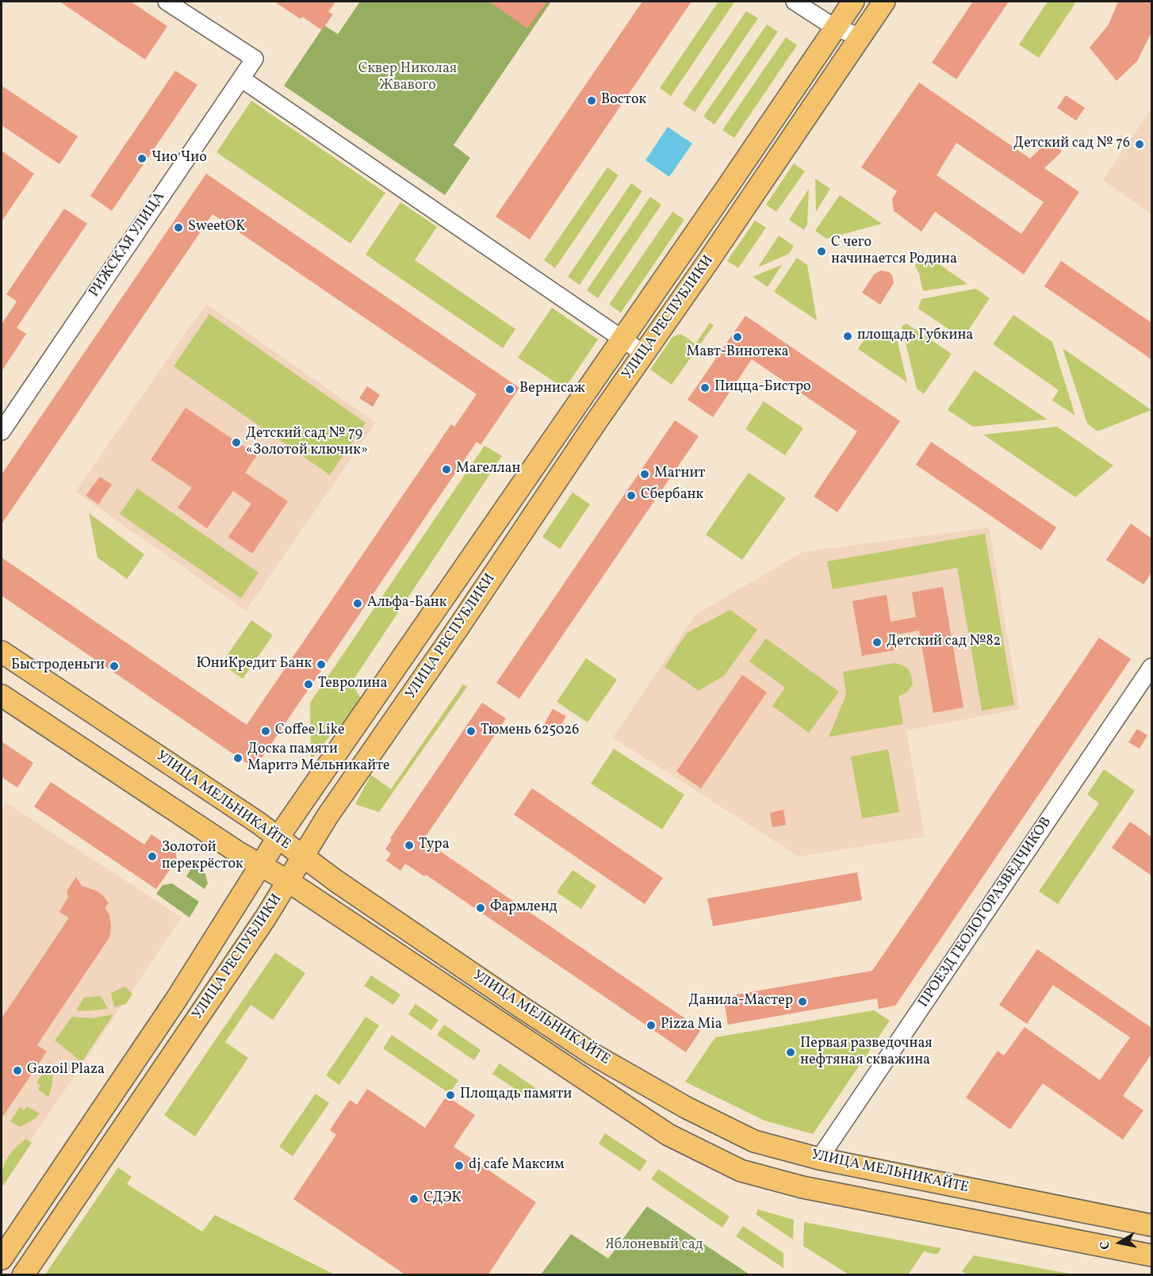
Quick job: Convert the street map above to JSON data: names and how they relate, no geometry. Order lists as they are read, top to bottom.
{
  "streets": {
    "main road": ["УЛИЦА РЕСПУБЛИКИ", "УЛИЦА МЕЛЬНИКАЙТЕ"],
    "street": ["РИЖСКАЯ УЛИЦА", "ПРОЕЗД ГЕОЛОГОРАЗВЕДЧИКОВ"]
  },
  "crossings": [
    ["УЛИЦА РЕСПУБЛИКИ", "УЛИЦА МЕЛЬНИКАЙТЕ"],
    ["УЛИЦА МЕЛЬНИКАЙТЕ", "ПРОЕЗД ГЕОЛОГОРАЗВЕДЧИКОВ"]
  ],
  "parks": ["Сквер Николая Жвавого", "Яблоневый сад"],
  "places": [
    "Восток",
    "Детский сад № 76",
    "Чио Чио",
    "SweetOK",
    "С чего начинается Родина",
    "площадь Губкина",
    "Мавт-Винотека",
    "Пицца-Бистро",
    "Вернисаж",
    "Детский сад № 79 «Золотой ключик»",
    "Магеллан",
    "Магнит",
    "Сбербанк",
    "Альфа-Банк",
    "Детский сад №82",
    "ЮниКредит Банк",
    "Быстроденьги",
    "Тевролина",
    "Coffee Like",
    "Тюмень 625026",
    "Доска памяти Маритэ Мельникайте",
    "Тура",
    "Золотой перекрёсток",
    "Фармленд",
    "Данила-Мастер",
    "Pizza Mia",
    "Первая разведочная нефтяная скважина",
    "Gazoil Plaza",
    "Площадь памяти",
    "dj cafe Максим",
    "СДЭК"
  ],
  "north": "left"
}
